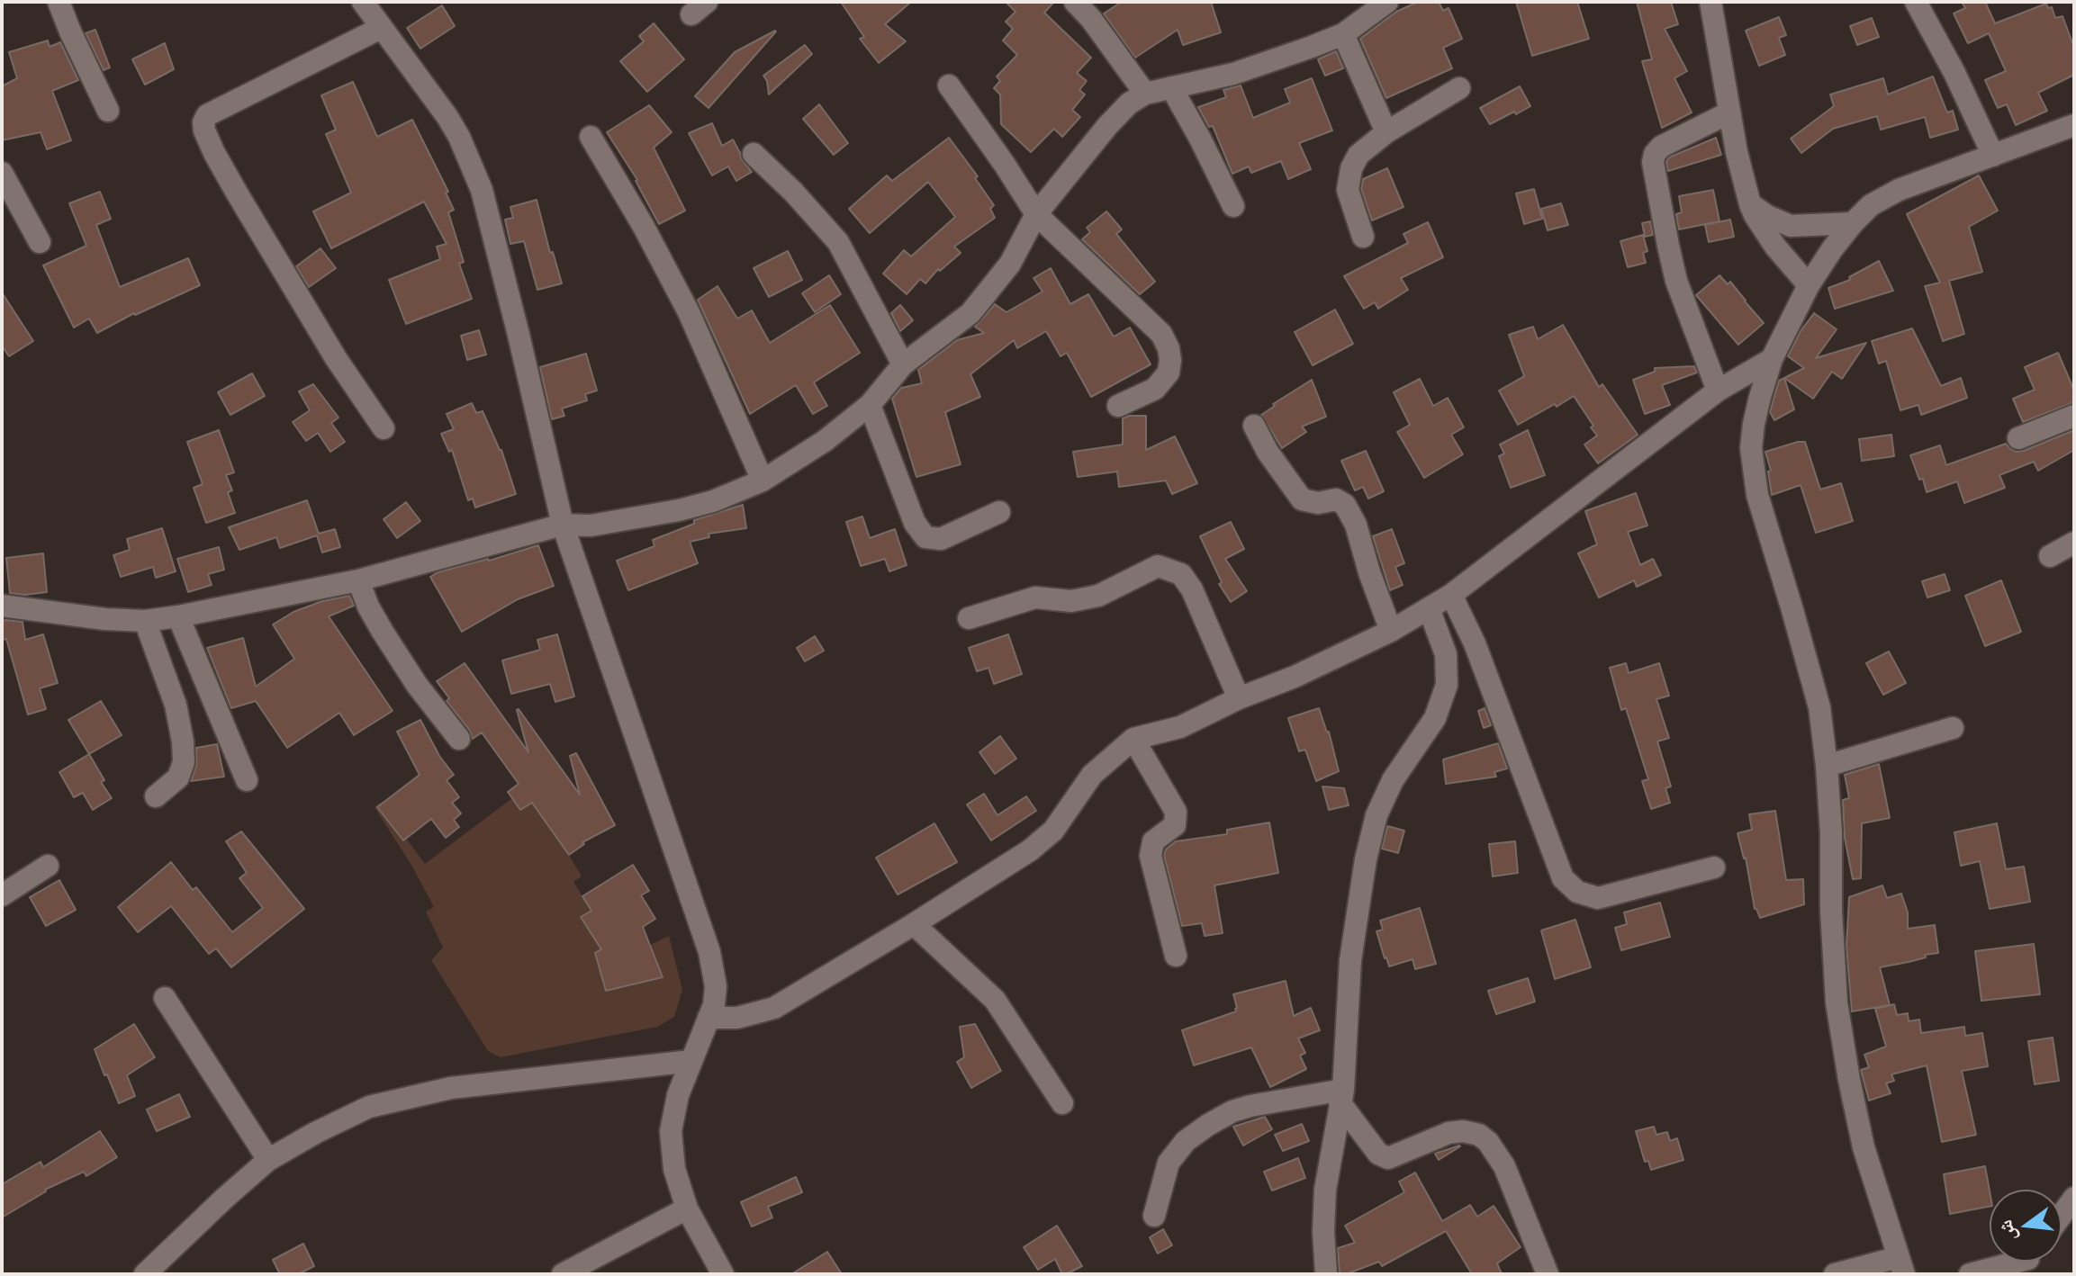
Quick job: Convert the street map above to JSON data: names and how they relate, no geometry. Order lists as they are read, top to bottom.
{
  "north": "left"
}
